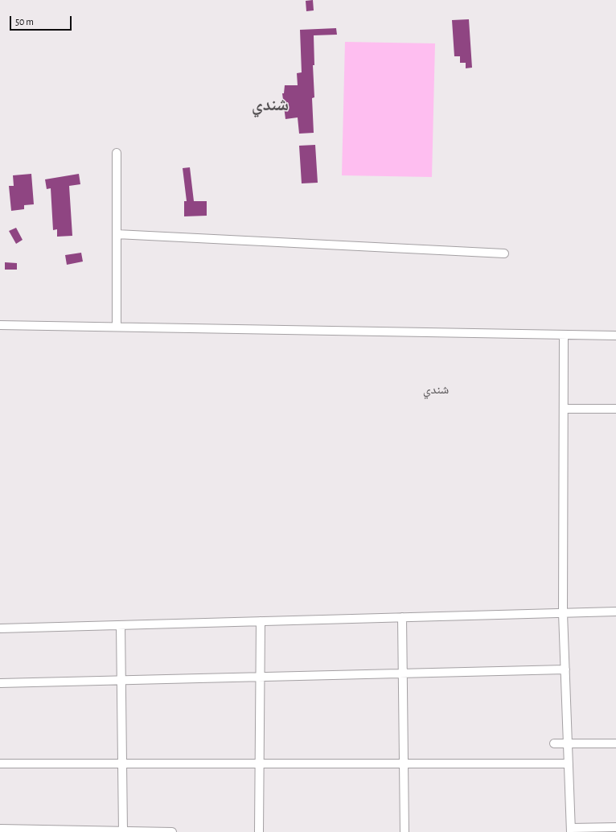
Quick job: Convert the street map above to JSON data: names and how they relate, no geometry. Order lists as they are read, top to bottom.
{
  "districts": ["شندي", "شندي"],
  "scale_bar": "50 m"
}
